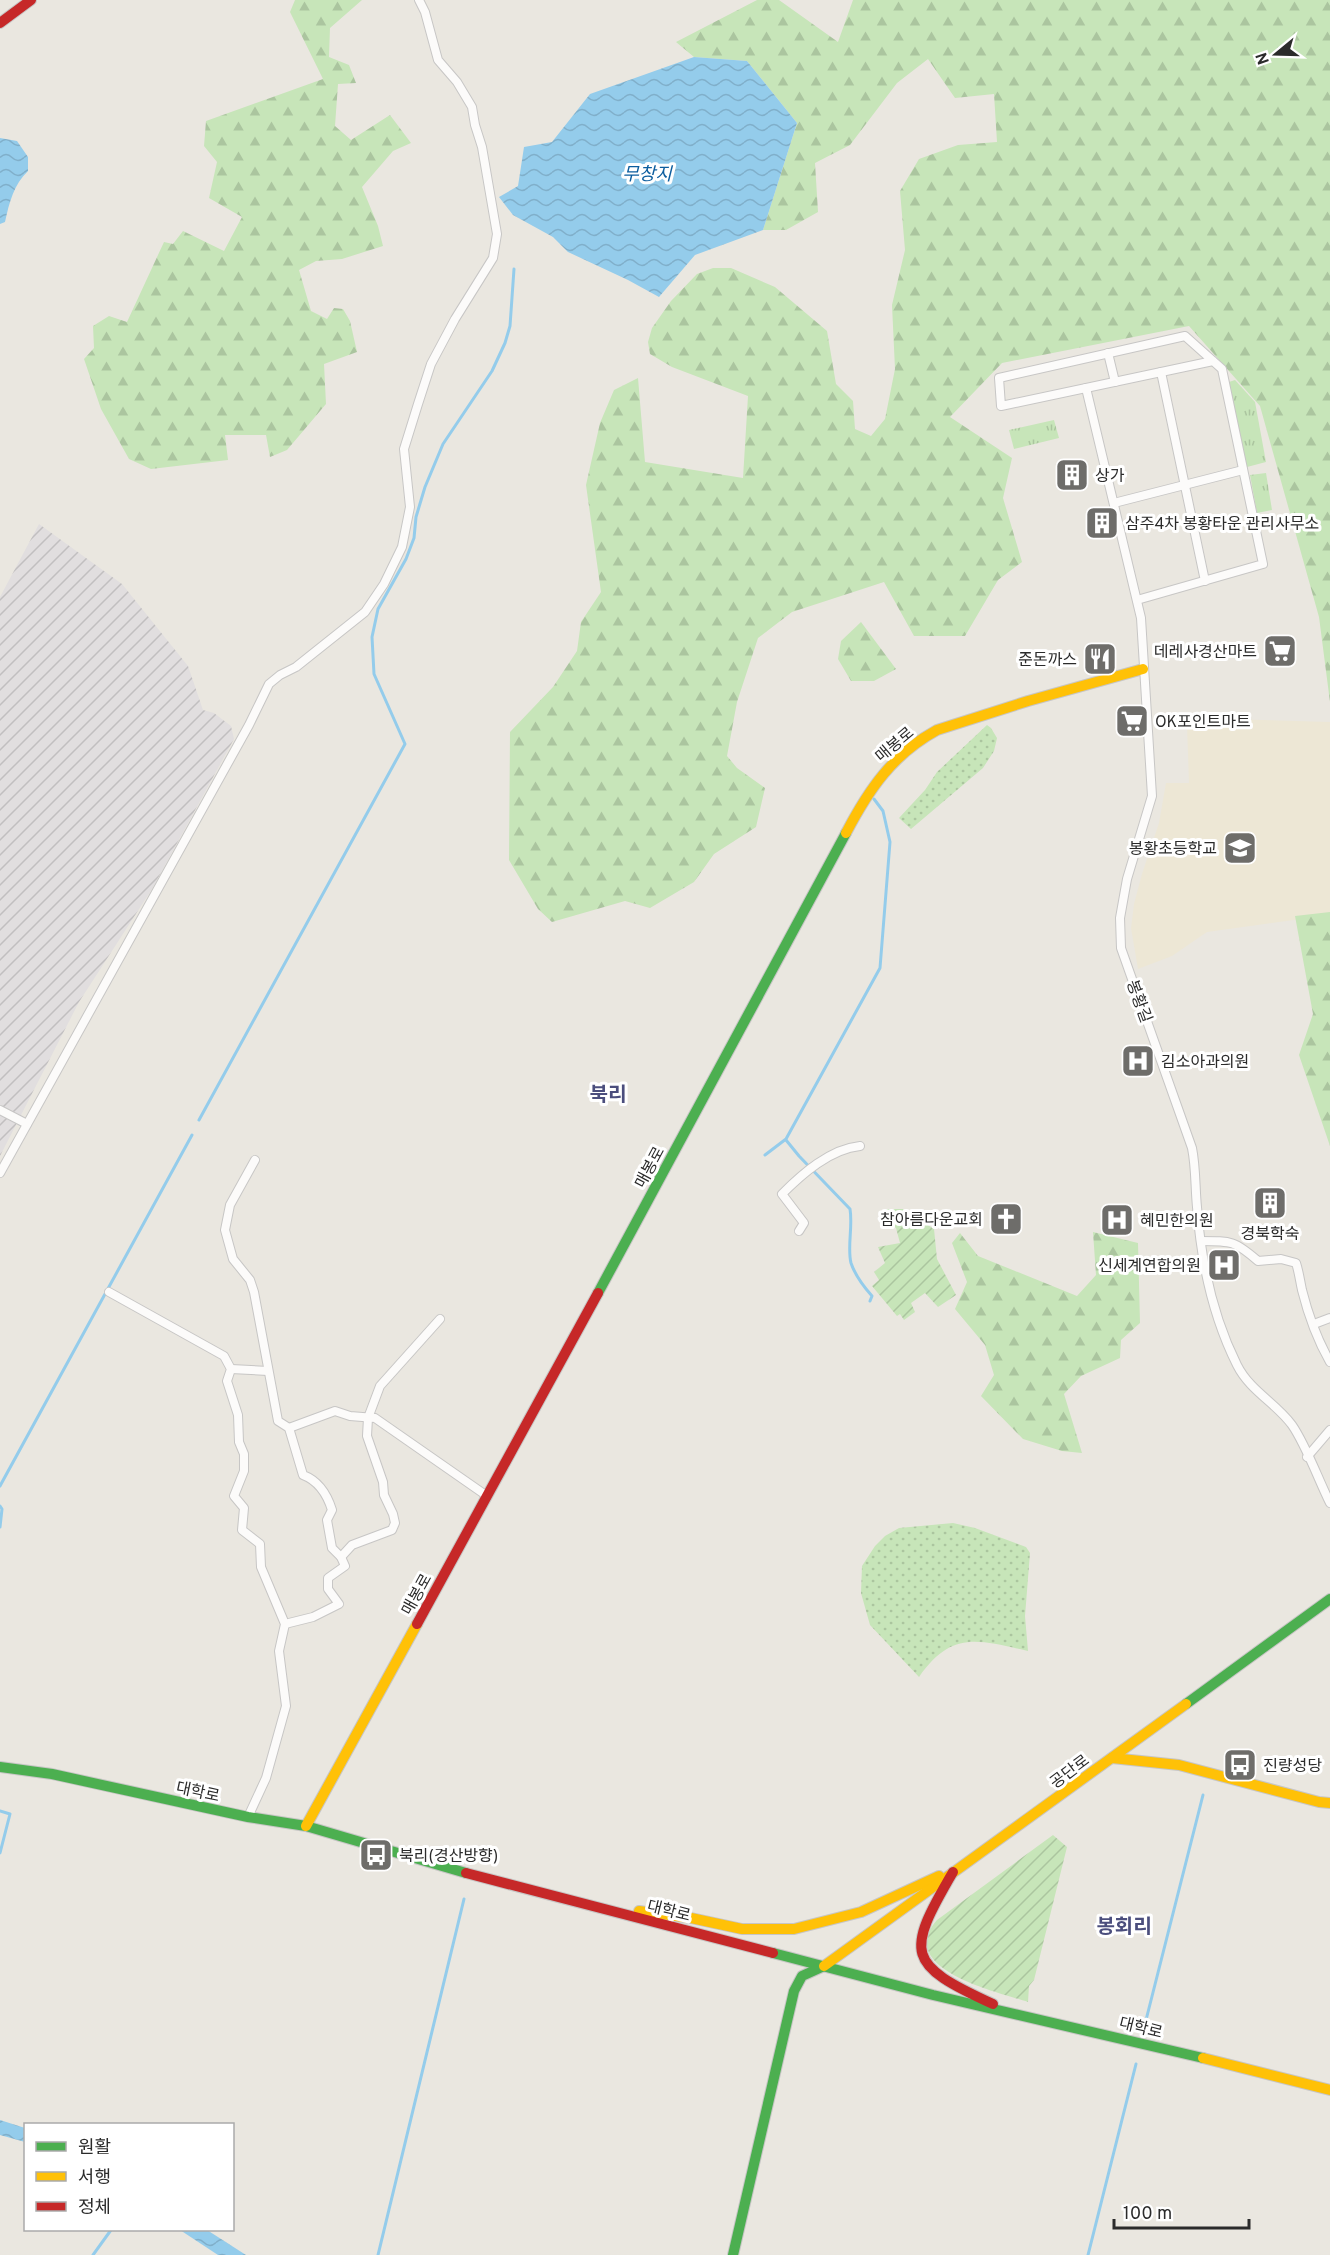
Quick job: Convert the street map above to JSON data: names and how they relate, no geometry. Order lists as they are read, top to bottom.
{
  "streets": {
    "street": [
      "매봉로",
      "봉황길",
      "공단로",
      "대학로"
    ]
  },
  "crossings": [
    ["매봉로", "봉황길"],
    ["매봉로", "대학로"],
    ["공단로", "대학로"]
  ],
  "districts": ["북리", "봉회리"],
  "water": ["무창지"],
  "places": {
    "building": ["상가", "삼주4차 봉황타운 관리사무소", "경북학숙"],
    "supermarket": ["데레사경산마트", "OK포인트마트"],
    "restaurant": ["준돈까스"],
    "school or university": ["봉황초등학교"],
    "hospital": ["김소아과의원", "혜민한의원", "신세계연합의원"],
    "church": ["참아름다운교회"],
    "bus stop": ["진량성당", "북리(경산방향)"]
  },
  "legend": ["원활", "서행", "정체"],
  "scale_bar": "100 m",
  "north": "left"
}
